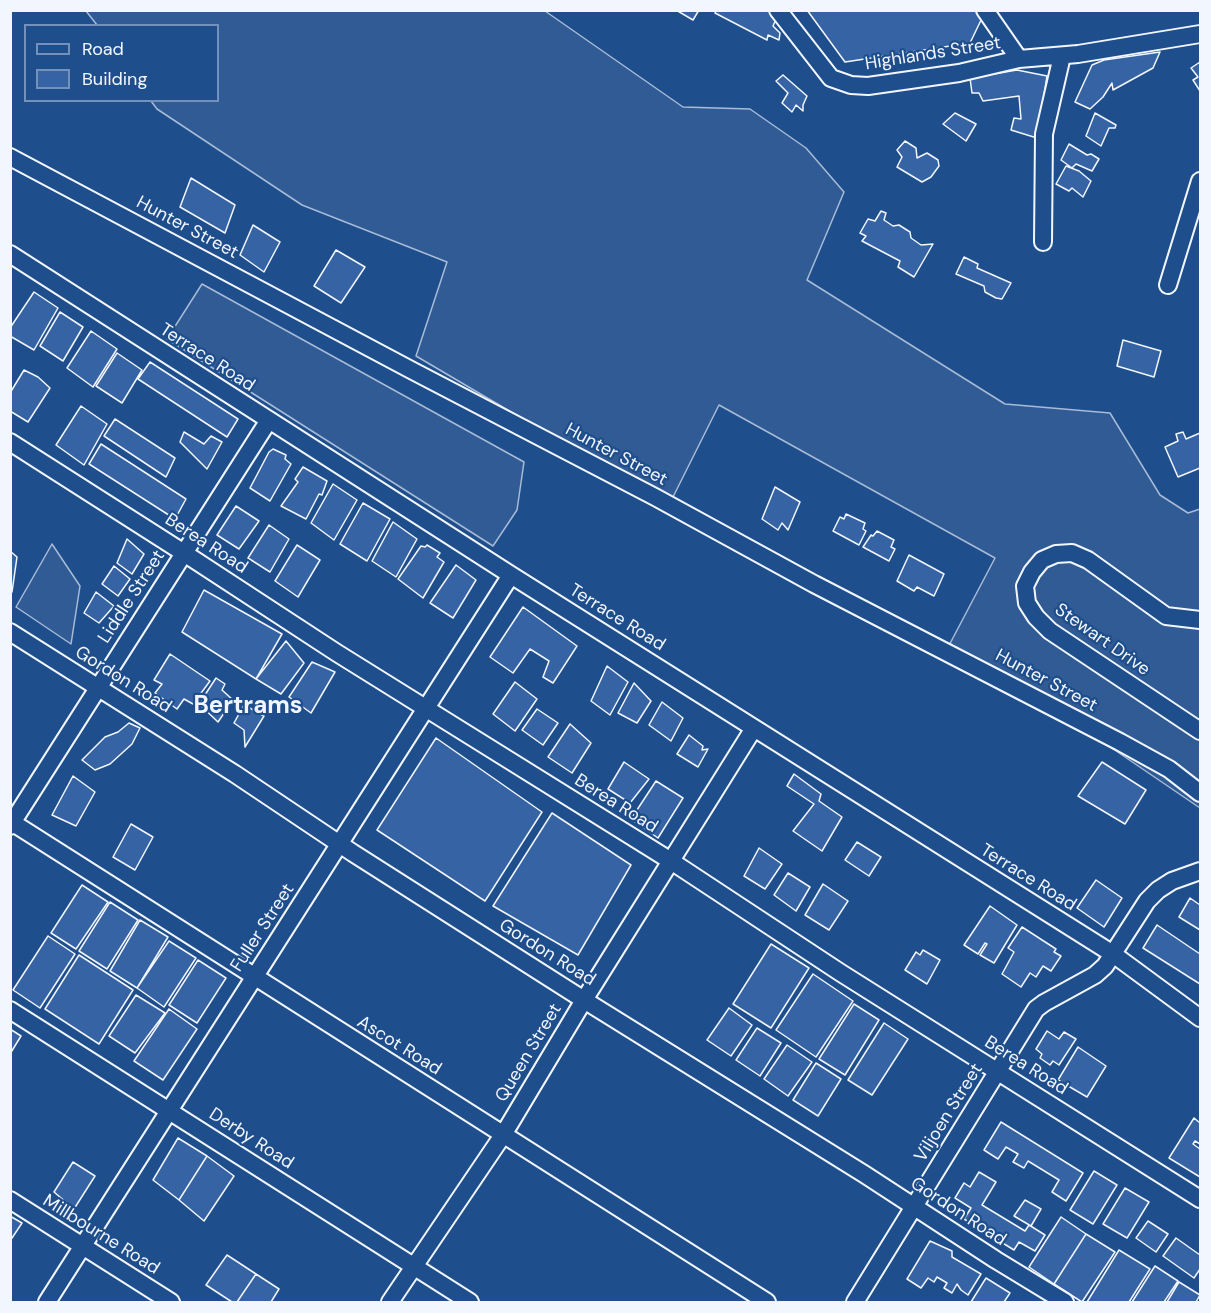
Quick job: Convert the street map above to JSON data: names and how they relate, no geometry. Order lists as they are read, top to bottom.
{
  "streets": {
    "street": [
      "Highlands Street",
      "Hunter Street",
      "Terrace Road",
      "Berea Road",
      "Liddle Street",
      "Stewart Drive",
      "Gordon Road",
      "Fuller Street",
      "Ascot Road",
      "Queen Street",
      "Viljoen Street",
      "Derby Road",
      "Millbourne Road"
    ]
  },
  "crossings": [
    ["Terrace Road", "Liddle Street"],
    ["Terrace Road", "Fuller Street"],
    ["Terrace Road", "Queen Street"],
    ["Terrace Road", "Viljoen Street"],
    ["Berea Road", "Liddle Street"],
    ["Berea Road", "Fuller Street"],
    ["Berea Road", "Queen Street"],
    ["Berea Road", "Viljoen Street"],
    ["Liddle Street", "Gordon Road"],
    ["Liddle Street", "Ascot Road"],
    ["Gordon Road", "Fuller Street"],
    ["Gordon Road", "Queen Street"],
    ["Gordon Road", "Viljoen Street"],
    ["Fuller Street", "Ascot Road"],
    ["Fuller Street", "Derby Road"],
    ["Fuller Street", "Millbourne Road"],
    ["Ascot Road", "Queen Street"],
    ["Queen Street", "Derby Road"]
  ],
  "districts": ["Bertrams"],
  "legend": ["Road", "Building"]
}
